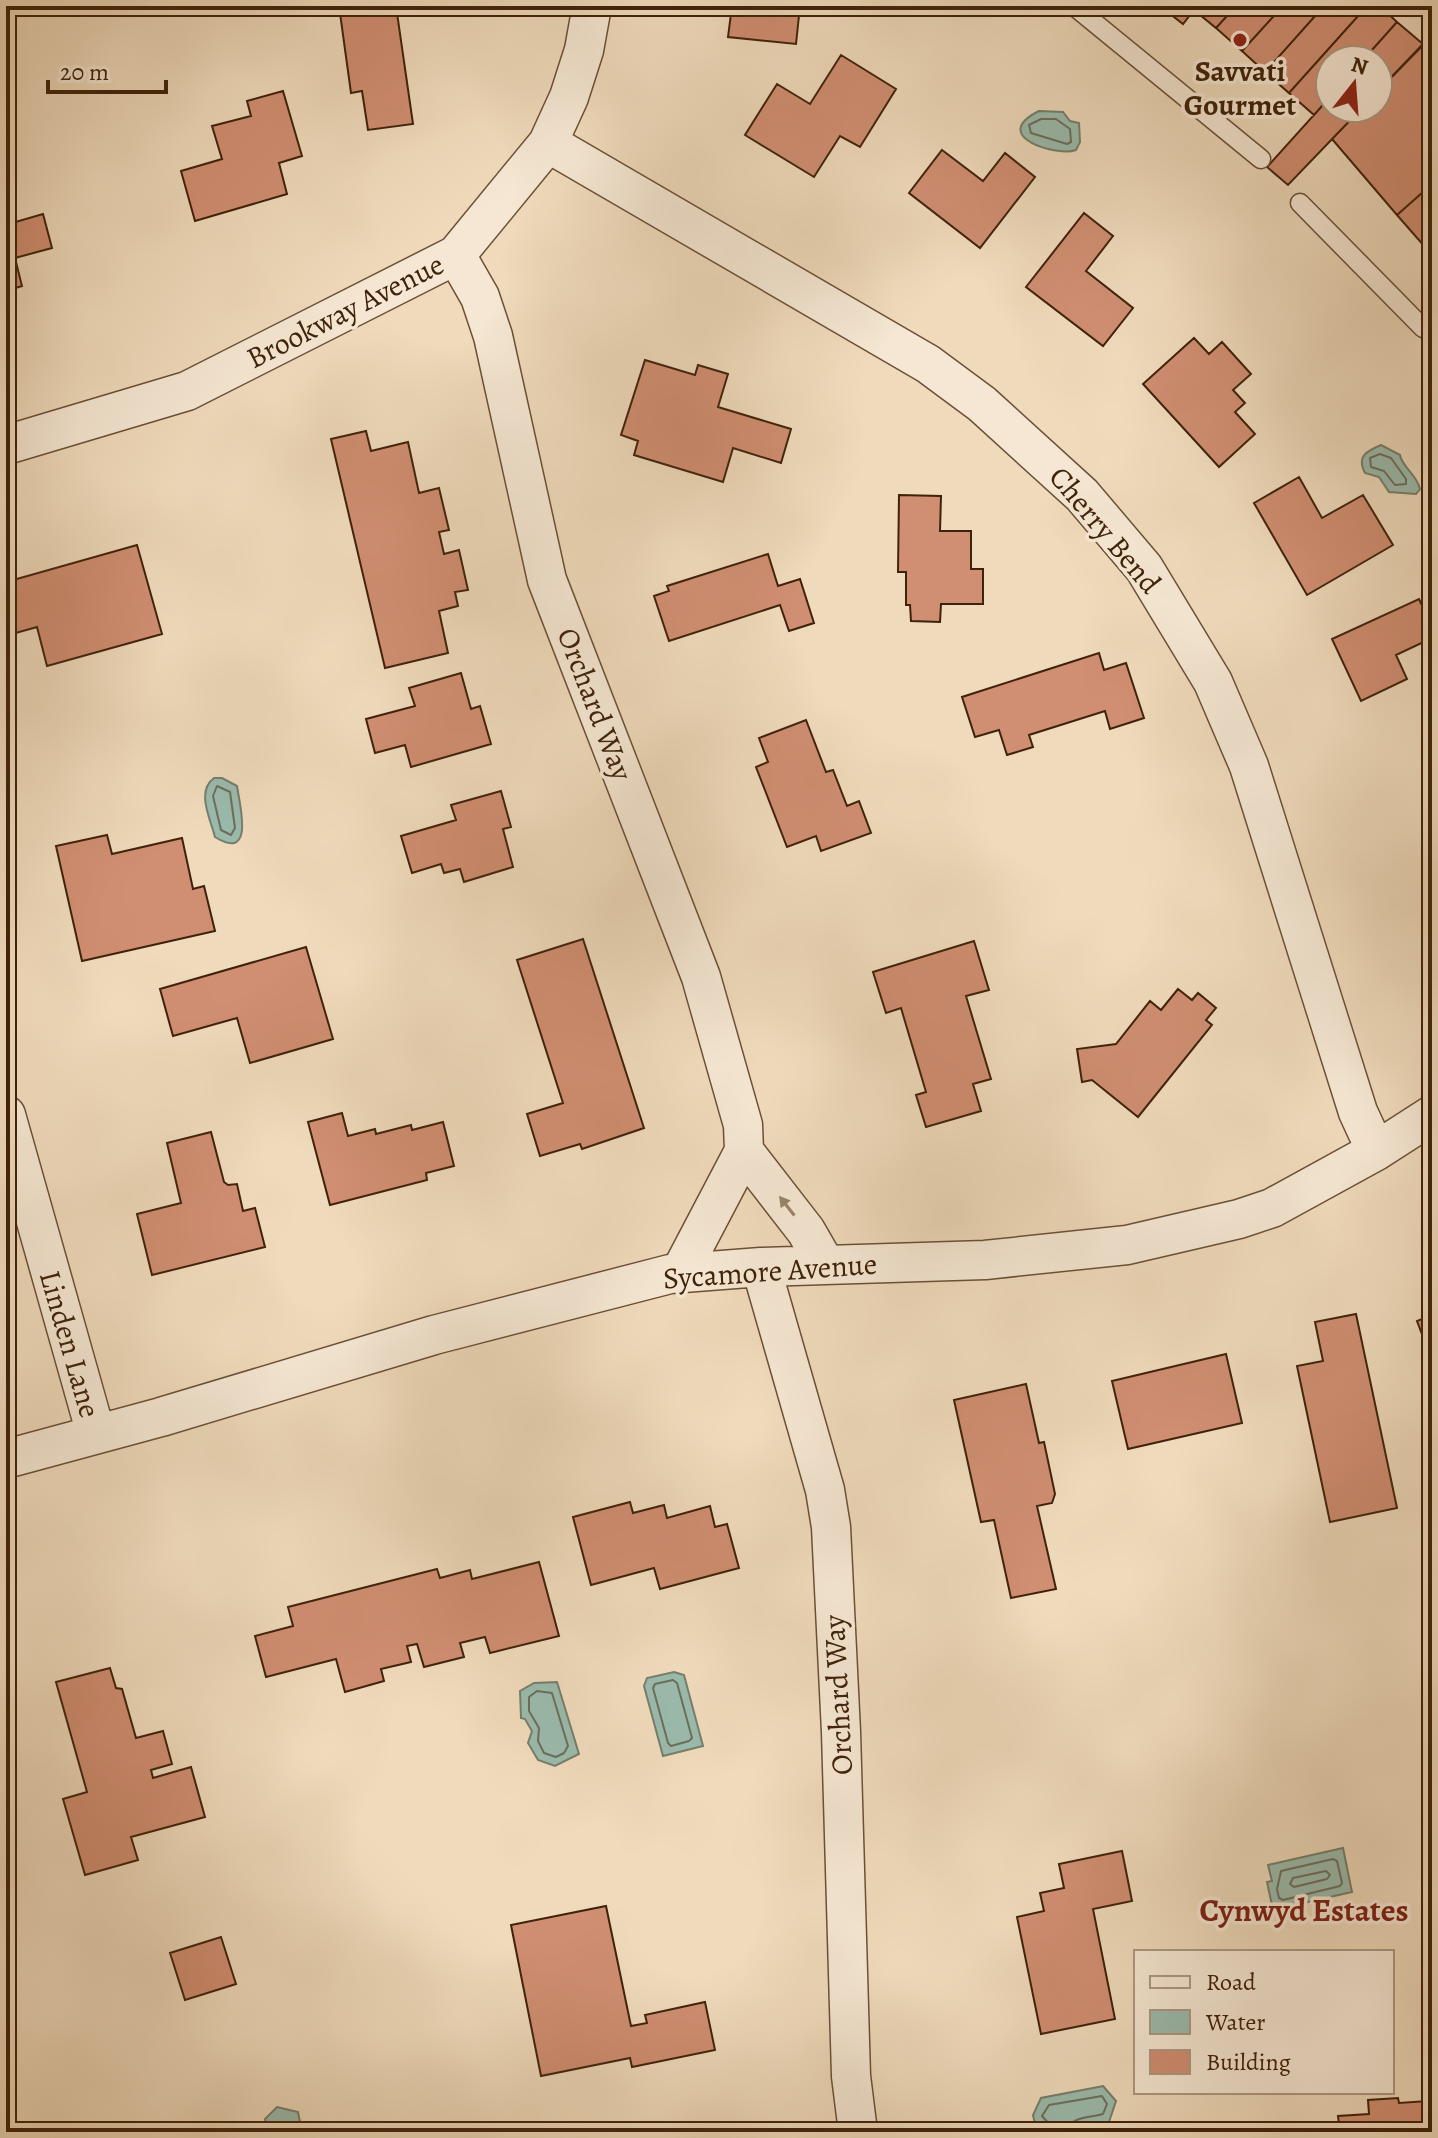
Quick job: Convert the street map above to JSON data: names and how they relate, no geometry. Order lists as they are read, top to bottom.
{
  "streets": {
    "street": [
      "Brookway Avenue",
      "Cherry Bend",
      "Orchard Way",
      "Sycamore Avenue",
      "Linden Lane"
    ]
  },
  "crossings": [
    ["Brookway Avenue", "Cherry Bend"],
    ["Brookway Avenue", "Orchard Way"],
    ["Cherry Bend", "Sycamore Avenue"],
    ["Orchard Way", "Sycamore Avenue"],
    ["Sycamore Avenue", "Linden Lane"]
  ],
  "districts": ["Cynwyd Estates"],
  "places": ["Savvati Gourmet"],
  "legend": ["Road", "Water", "Building"],
  "scale_bar": "20 m",
  "north": "top"
}
